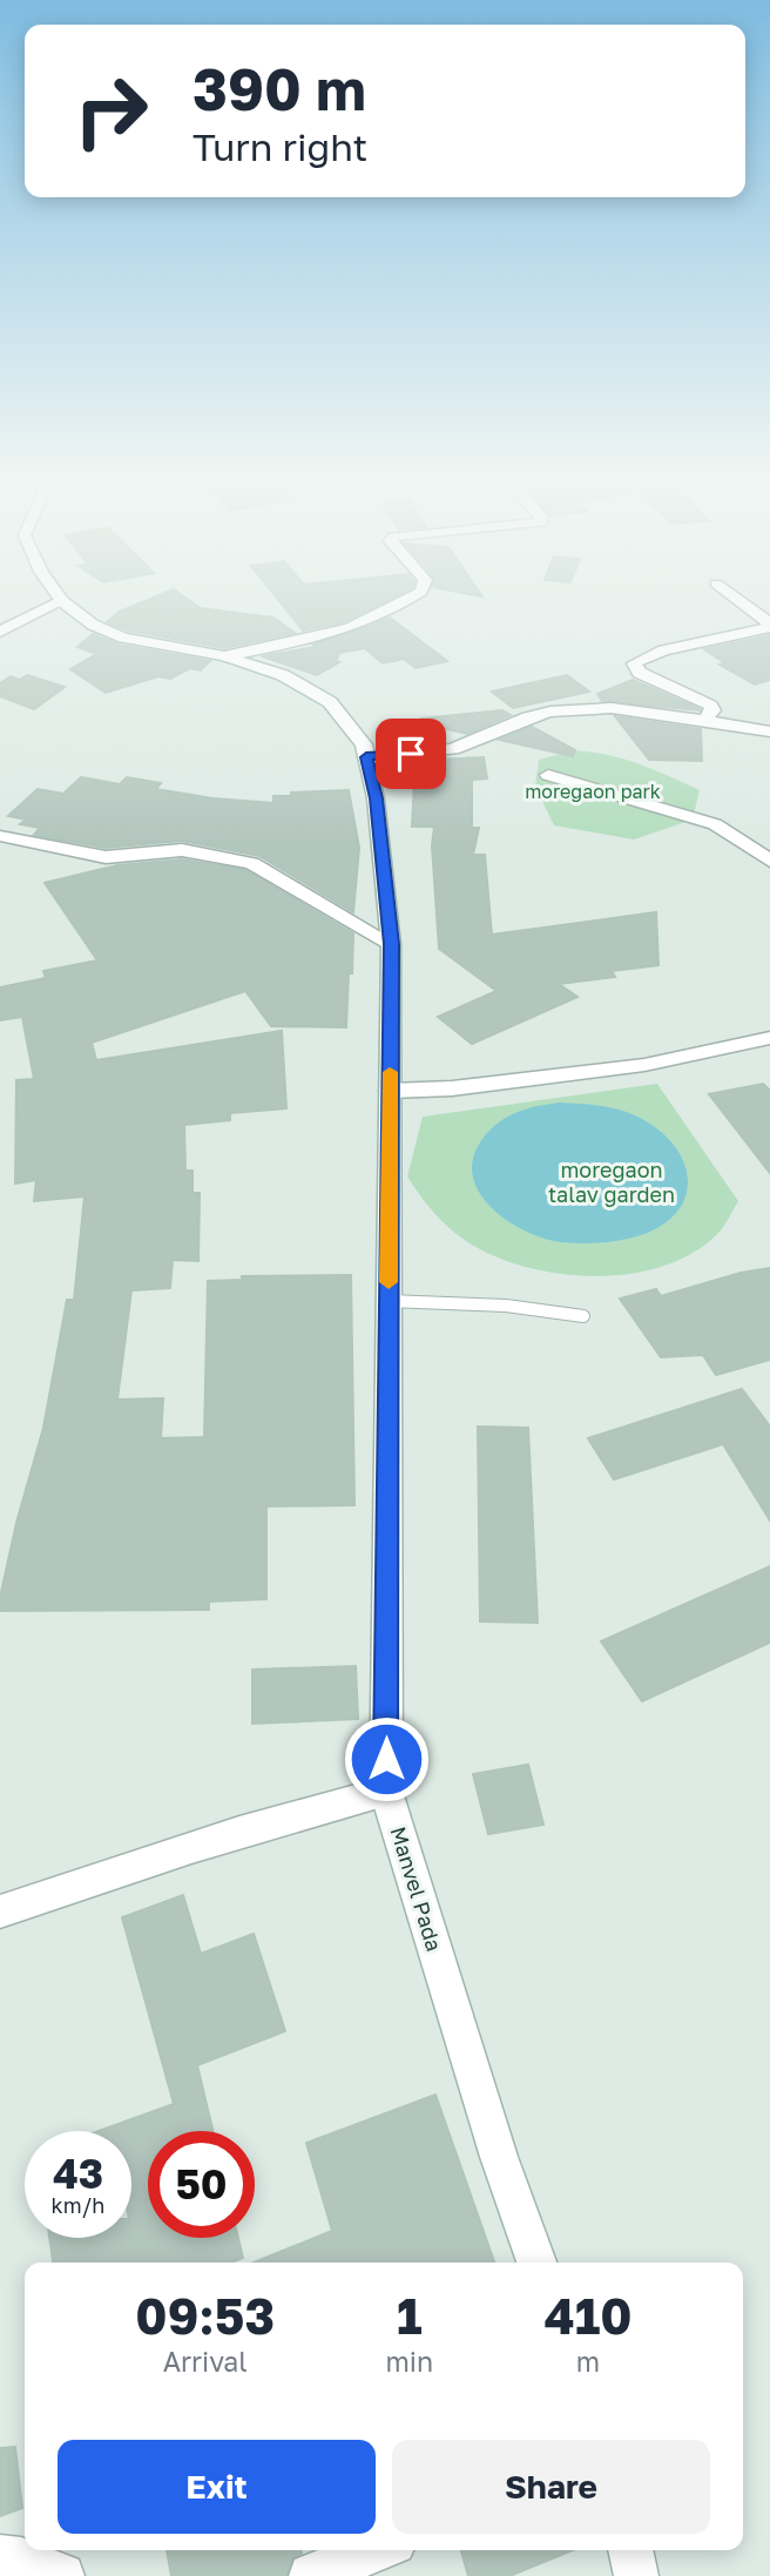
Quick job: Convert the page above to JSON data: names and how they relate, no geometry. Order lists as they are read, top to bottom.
{
  "streets": {
    "street": ["Manvel Pada"]
  },
  "parks": ["moregaon park", "moregaon talav garden"],
  "page": {
    "turn": ["390 m", "Turn right"],
    "speed": "43 km/h",
    "limit": "50",
    "eta": [
      "09:53",
      "Arrival",
      "1",
      "min",
      "410",
      "m"
    ],
    "buttons": ["Exit", "Share"]
  }
}
